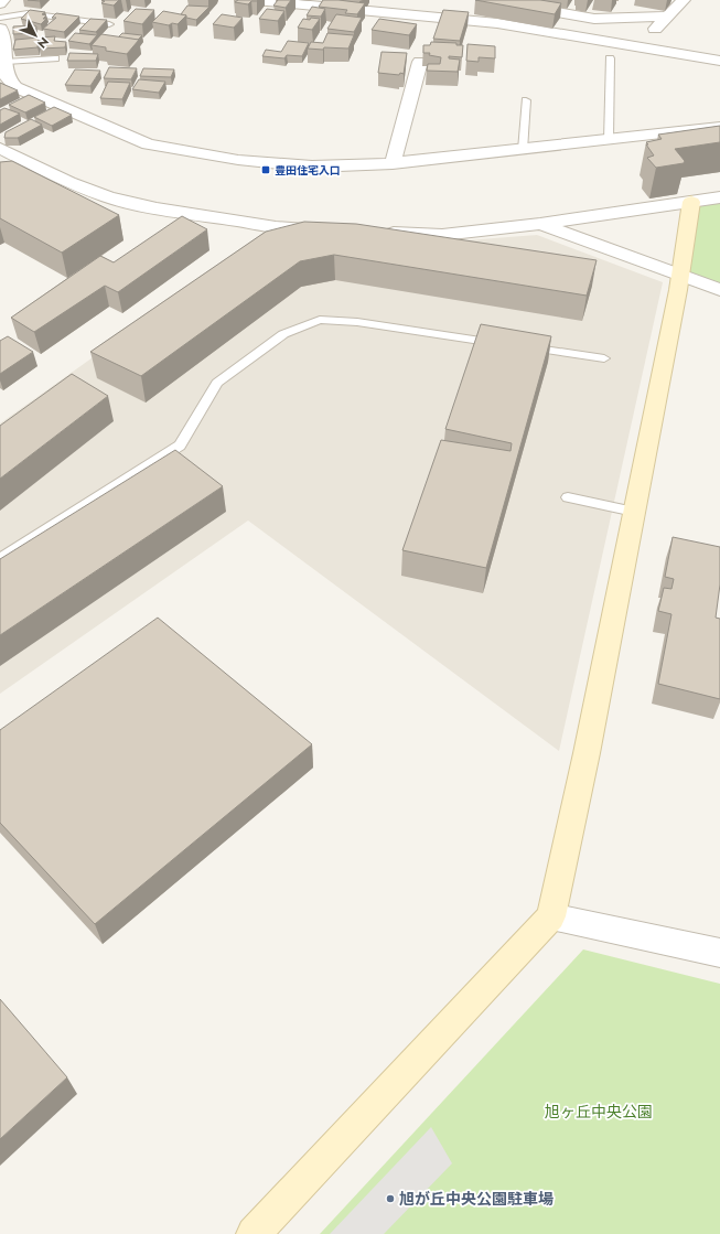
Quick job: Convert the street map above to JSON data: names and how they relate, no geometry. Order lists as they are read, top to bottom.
{
  "parks": ["旭ヶ丘中央公園"],
  "places": {
    "transit": ["豊田住宅入口"],
    "other": ["旭が丘中央公園駐車場"]
  },
  "north": "bottom right"
}
